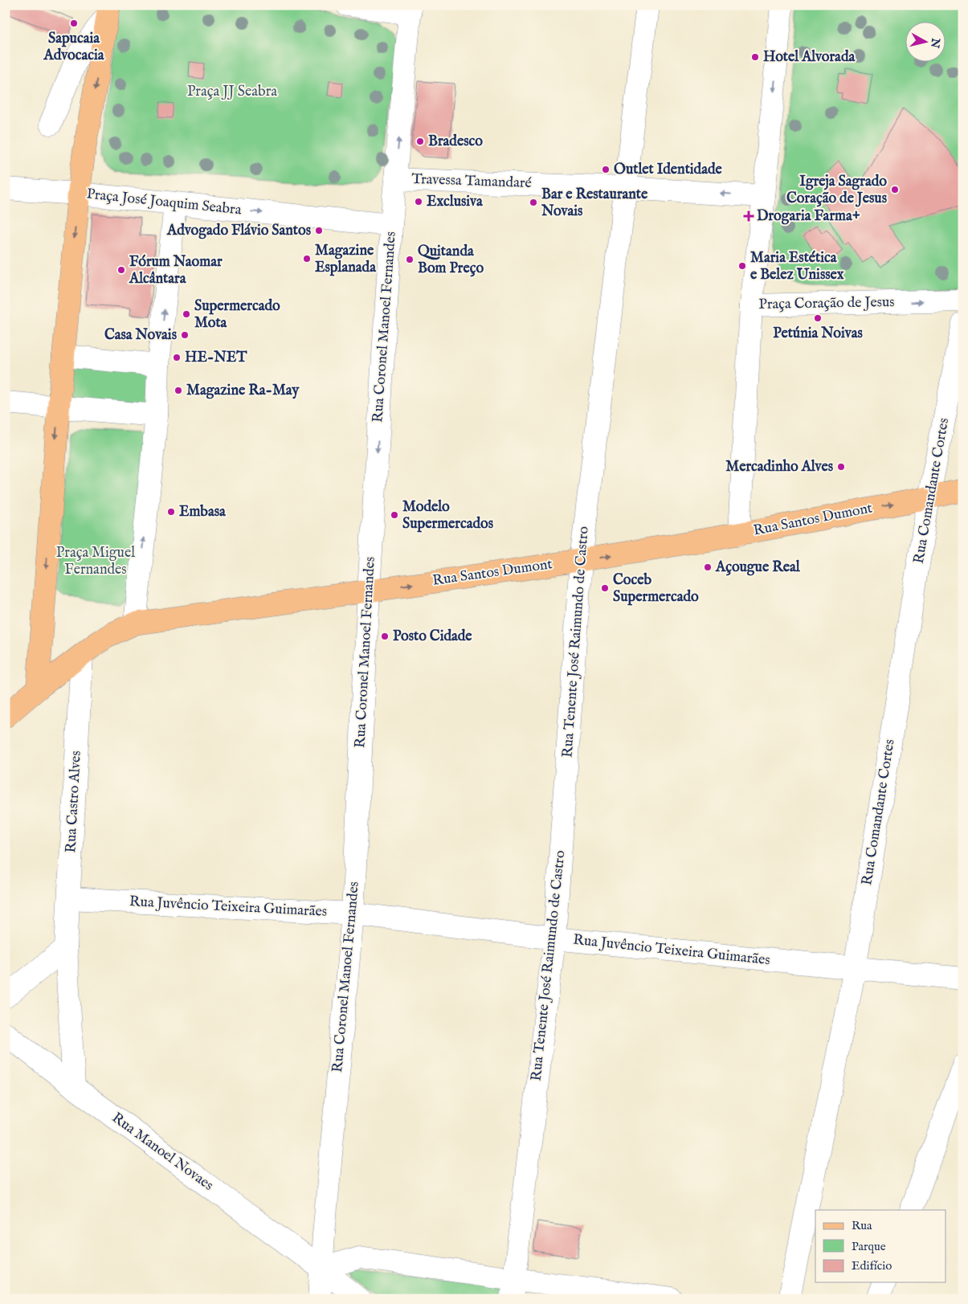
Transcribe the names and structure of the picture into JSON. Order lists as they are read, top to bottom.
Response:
{
  "streets": {
    "main road": ["Praça José Joaquim Seabra", "Rua Santos Dumont"],
    "street": [
      "Travessa Tamandaré",
      "Praça Coração de Jesus",
      "Rua Coronel Manoel Fernandes",
      "Rua Comandante Cortes",
      "Rua Tenente José Raimundo de Castro",
      "Rua Castro Alves",
      "Rua Juvêncio Teixeira Guimarães",
      "Rua Manoel Novaes"
    ]
  },
  "crossings": [
    ["Travessa Tamandaré", "Praça Coração de Jesus"],
    ["Travessa Tamandaré", "Rua Coronel Manoel Fernandes"],
    ["Travessa Tamandaré", "Rua Tenente José Raimundo de Castro"],
    ["Praça José Joaquim Seabra", "Rua Coronel Manoel Fernandes"],
    ["Rua Coronel Manoel Fernandes", "Rua Santos Dumont"],
    ["Rua Coronel Manoel Fernandes", "Rua Juvêncio Teixeira Guimarães"],
    ["Rua Coronel Manoel Fernandes", "Rua Manoel Novaes"],
    ["Rua Comandante Cortes", "Rua Santos Dumont"],
    ["Rua Comandante Cortes", "Rua Juvêncio Teixeira Guimarães"],
    ["Rua Santos Dumont", "Rua Tenente José Raimundo de Castro"],
    ["Rua Santos Dumont", "Rua Castro Alves"],
    ["Rua Tenente José Raimundo de Castro", "Rua Juvêncio Teixeira Guimarães"],
    ["Rua Castro Alves", "Rua Juvêncio Teixeira Guimarães"],
    ["Rua Castro Alves", "Rua Manoel Novaes"]
  ],
  "one_way": ["Travessa Tamandaré", "Rua Santos Dumont"],
  "parks": ["Praça JJ Seabra", "Praça Miguel Fernandes"],
  "places": {
    "other": [
      "Sapucaia Advocacia",
      "Hotel Alvorada",
      "Bradesco",
      "Outlet Identidade",
      "Igreja Sagrado Coração de Jesus",
      "Exclusiva",
      "Bar e Restaurante Novais",
      "Advogado Flávio Santos",
      "Magazine Esplanada",
      "Quitanda Bom Preço",
      "Maria Estética e Belez Unissex",
      "Fórum Naomar Alcântara",
      "Supermercado Mota",
      "Petúnia Noivas",
      "Casa Novais",
      "HE-NET",
      "Magazine Ra-May",
      "Mercadinho Alves",
      "Embasa",
      "Modelo Supermercados",
      "Açougue Real",
      "Coceb Supermercado",
      "Posto Cidade"
    ],
    "health": ["Drogaria Farma+"]
  },
  "legend": ["Rua", "Parque", "Edifício"],
  "north": "right"
}
